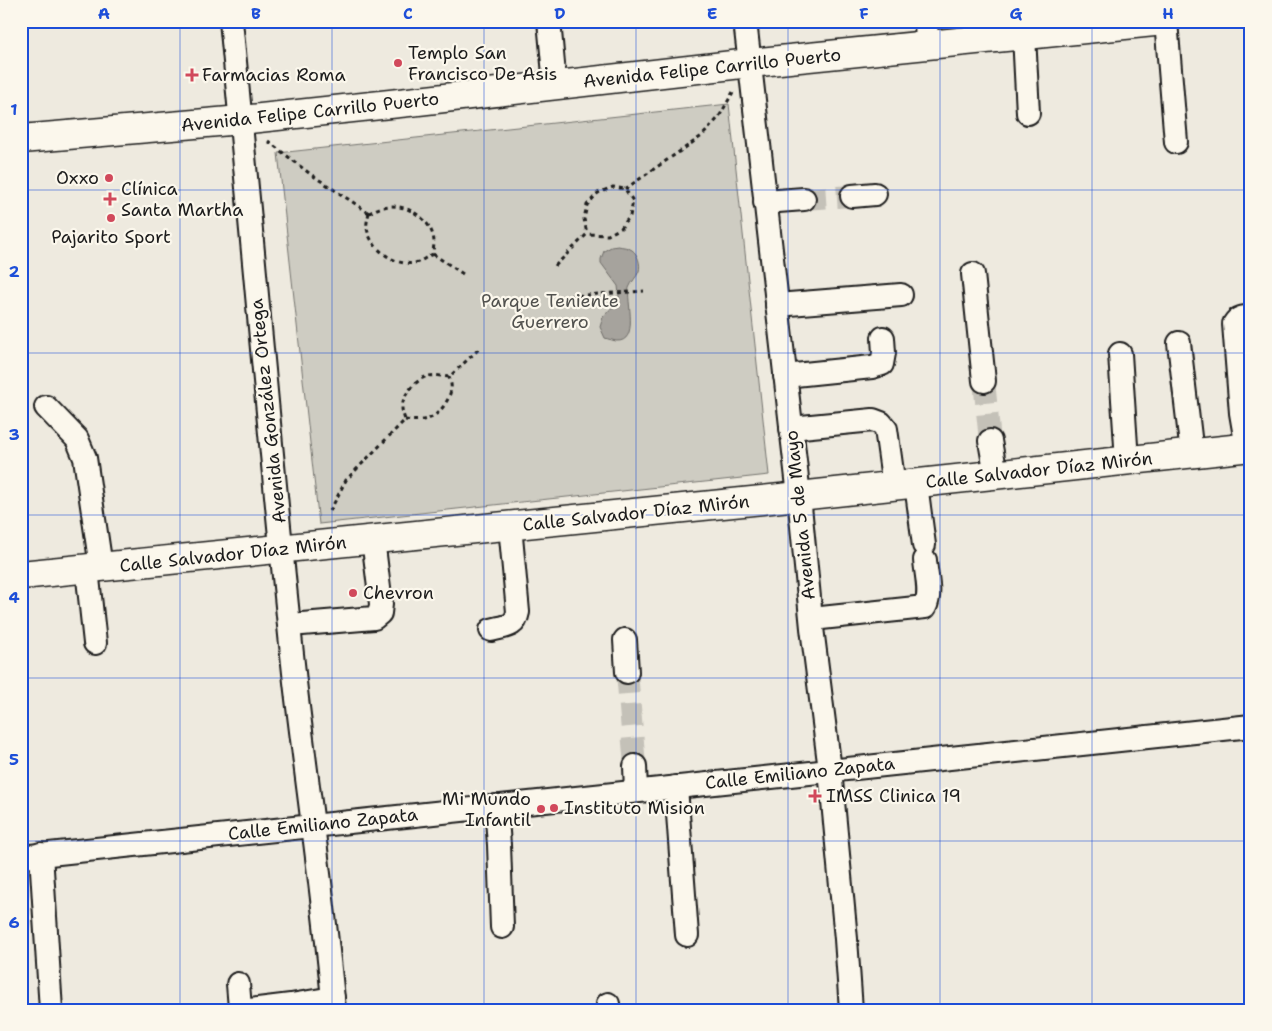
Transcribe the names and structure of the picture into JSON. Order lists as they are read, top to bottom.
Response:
{
  "streets": {
    "main road": ["Avenida Felipe Carrillo Puerto", "Calle Salvador Díaz Mirón"],
    "street": ["Avenida González Ortega", "Avenida 5 de Mayo", "Calle Emiliano Zapata"]
  },
  "crossings": [
    ["Avenida Felipe Carrillo Puerto", "Avenida González Ortega"],
    ["Avenida Felipe Carrillo Puerto", "Avenida 5 de Mayo"],
    ["Avenida González Ortega", "Calle Salvador Díaz Mirón"],
    ["Avenida González Ortega", "Calle Emiliano Zapata"],
    ["Calle Salvador Díaz Mirón", "Avenida 5 de Mayo"],
    ["Avenida 5 de Mayo", "Calle Emiliano Zapata"]
  ],
  "parks": ["Parque Teniente Guerrero"],
  "places": {
    "other": [
      "Templo San Francisco De Asis",
      "Oxxo",
      "Pajarito Sport",
      "Chevron",
      "Instituto Mision",
      "Mi Mundo Infantil"
    ],
    "health": ["Farmacias Roma", "Clínica Santa Martha", "IMSS Clinica 19"]
  },
  "grid": {
    "columns": [
      "A",
      "B",
      "C",
      "D",
      "E",
      "F",
      "G",
      "H"
    ],
    "rows": [
      "1",
      "2",
      "3",
      "4",
      "5",
      "6"
    ]
  }
}
